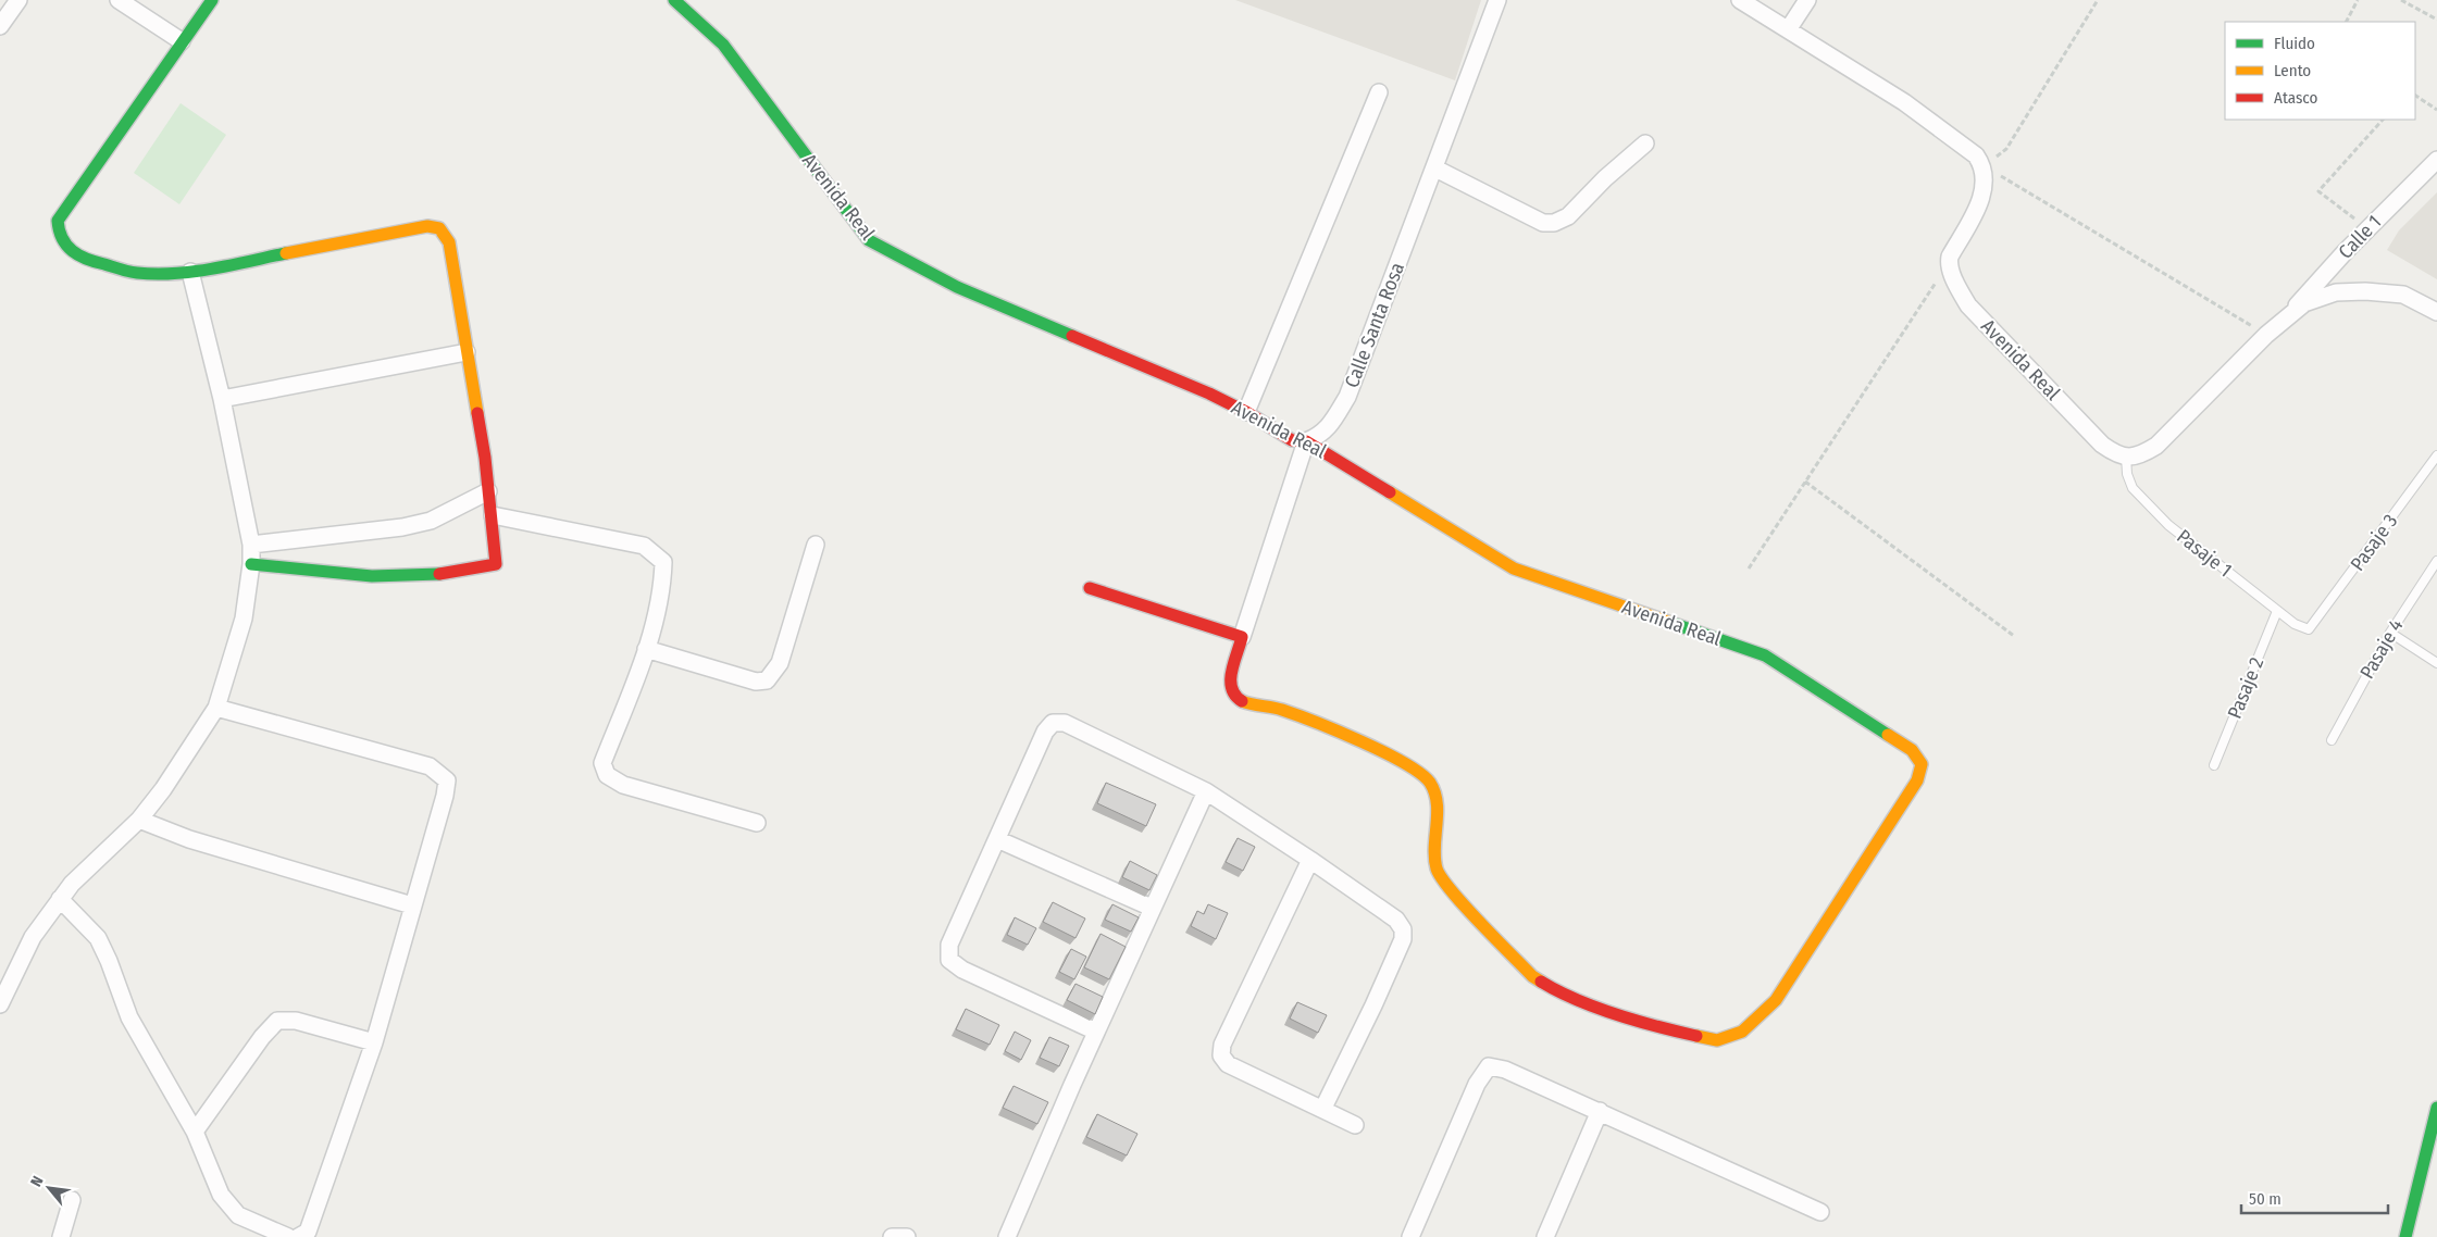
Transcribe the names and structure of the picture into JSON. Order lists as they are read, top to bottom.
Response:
{
  "streets": {
    "street": ["Avenida Real", "Calle 1", "Calle Santa Rosa"],
    "lane": [
      "Pasaje 3",
      "Pasaje 1",
      "Pasaje 4",
      "Pasaje 2"
    ]
  },
  "crossings": [
    ["Avenida Real", "Calle Santa Rosa"],
    ["Avenida Real", "Pasaje 1"],
    ["Pasaje 3", "Pasaje 1"],
    ["Pasaje 1", "Pasaje 2"]
  ],
  "legend": ["Fluido", "Lento", "Atasco"],
  "scale_bar": "50 m",
  "north": "top left"
}
